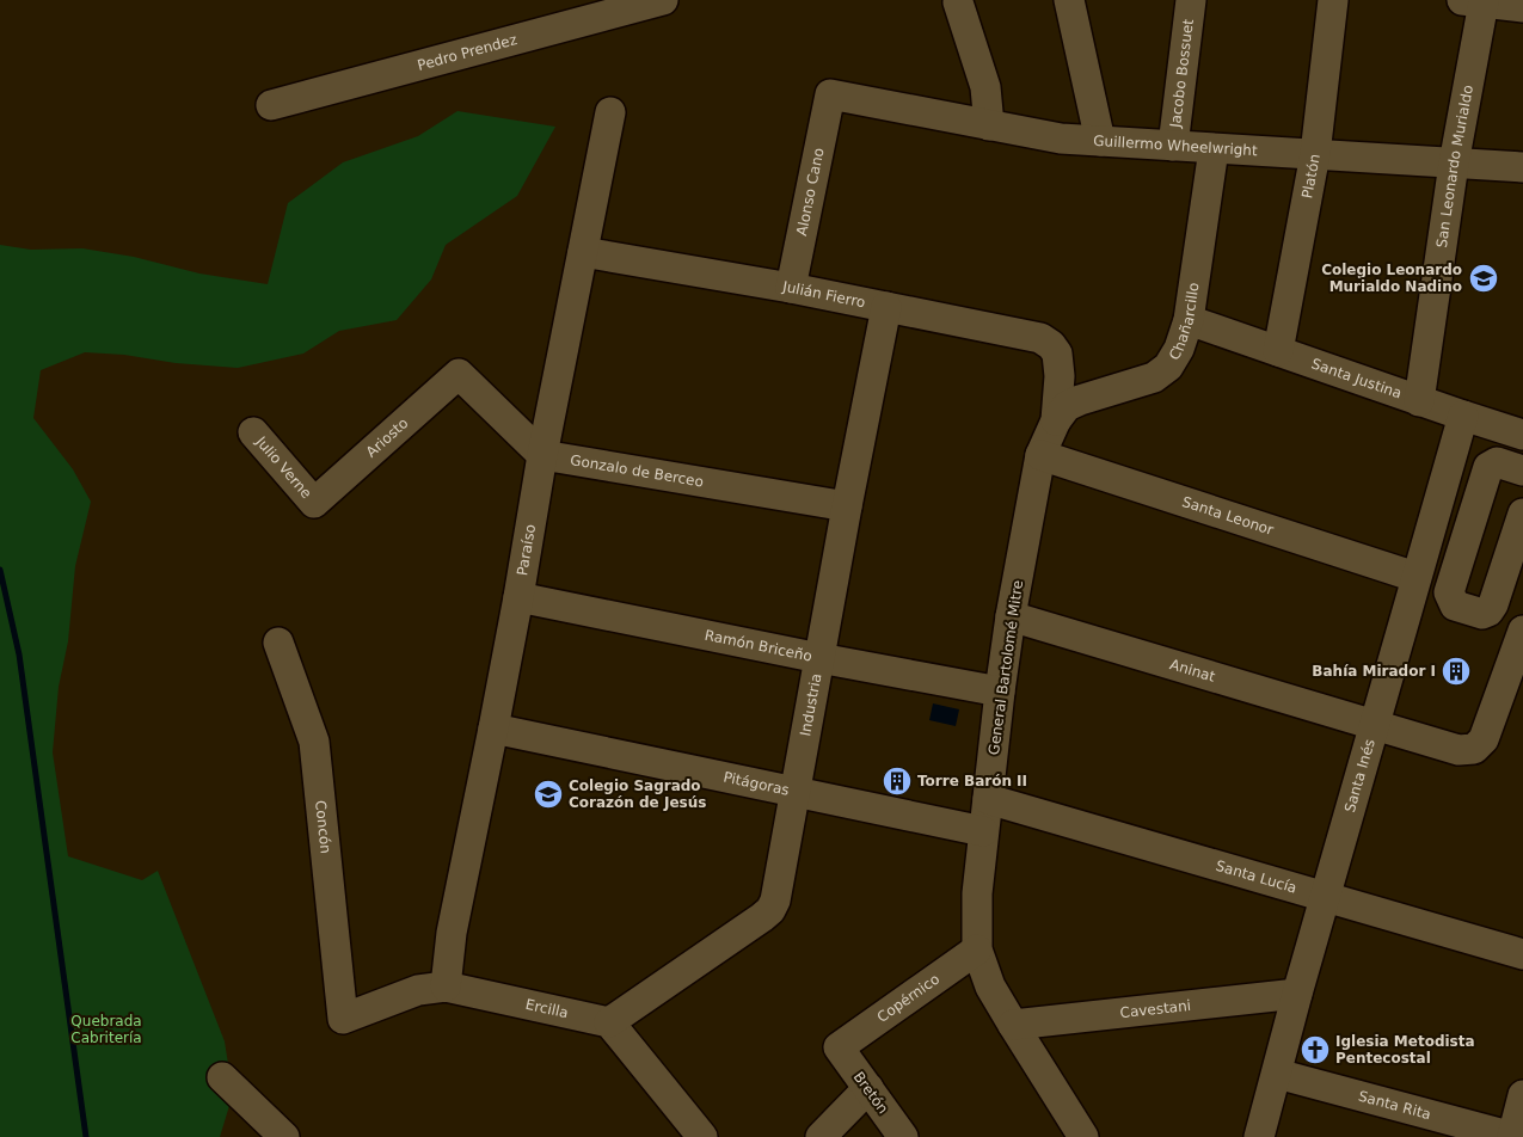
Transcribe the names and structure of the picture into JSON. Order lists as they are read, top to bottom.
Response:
{
  "streets": {
    "street": [
      "Pedro Prendez",
      "Jacobo Bossuet",
      "Guillermo Wheelwright",
      "San Leonardo Murialdo",
      "Platón",
      "Alonso Cano",
      "Julián Fierro",
      "Chañarcillo",
      "Santa Justina",
      "Ariosto",
      "Julio Verne",
      "Gonzalo de Berceo",
      "Santa Leonor",
      "Paraíso",
      "Ramón Briceño",
      "General Bartolomé Mitre",
      "Aninat",
      "Industria",
      "Santa Inés",
      "Pitágoras",
      "Concón",
      "Santa Lucía",
      "Copérnico",
      "Ercilla",
      "Cavestani",
      "Bretón",
      "Santa Rita"
    ]
  },
  "crossings": [
    ["Jacobo Bossuet", "Guillermo Wheelwright"],
    ["Guillermo Wheelwright", "San Leonardo Murialdo"],
    ["Guillermo Wheelwright", "Platón"],
    ["Guillermo Wheelwright", "Alonso Cano"],
    ["Guillermo Wheelwright", "Chañarcillo"],
    ["San Leonardo Murialdo", "Santa Justina"],
    ["Platón", "Santa Justina"],
    ["Alonso Cano", "Julián Fierro"],
    ["Julián Fierro", "Paraíso"],
    ["Julián Fierro", "General Bartolomé Mitre"],
    ["Julián Fierro", "Industria"],
    ["Chañarcillo", "Santa Justina"],
    ["Chañarcillo", "General Bartolomé Mitre"],
    ["Santa Justina", "Santa Inés"],
    ["Ariosto", "Julio Verne"],
    ["Ariosto", "Gonzalo de Berceo"],
    ["Ariosto", "Paraíso"],
    ["Gonzalo de Berceo", "Paraíso"],
    ["Gonzalo de Berceo", "Industria"],
    ["Santa Leonor", "General Bartolomé Mitre"],
    ["Santa Leonor", "Santa Inés"],
    ["Paraíso", "Ramón Briceño"],
    ["Paraíso", "Pitágoras"],
    ["Paraíso", "Ercilla"],
    ["Ramón Briceño", "General Bartolomé Mitre"],
    ["Ramón Briceño", "Industria"],
    ["General Bartolomé Mitre", "Aninat"],
    ["General Bartolomé Mitre", "Pitágoras"],
    ["General Bartolomé Mitre", "Santa Lucía"],
    ["General Bartolomé Mitre", "Copérnico"],
    ["General Bartolomé Mitre", "Cavestani"],
    ["Aninat", "Santa Inés"],
    ["Industria", "Pitágoras"],
    ["Industria", "Ercilla"],
    ["Santa Inés", "Santa Lucía"],
    ["Santa Inés", "Cavestani"],
    ["Santa Inés", "Santa Rita"],
    ["Concón", "Ercilla"],
    ["Copérnico", "Bretón"]
  ],
  "parks": ["Quebrada Cabritería"],
  "places": {
    "school or university": ["Colegio Leonardo Murialdo Nadino", "Colegio Sagrado Corazón de Jesús"],
    "building": ["Bahía Mirador I", "Torre Barón II"],
    "church": ["Iglesia Metodista Pentecostal"]
  }
}
